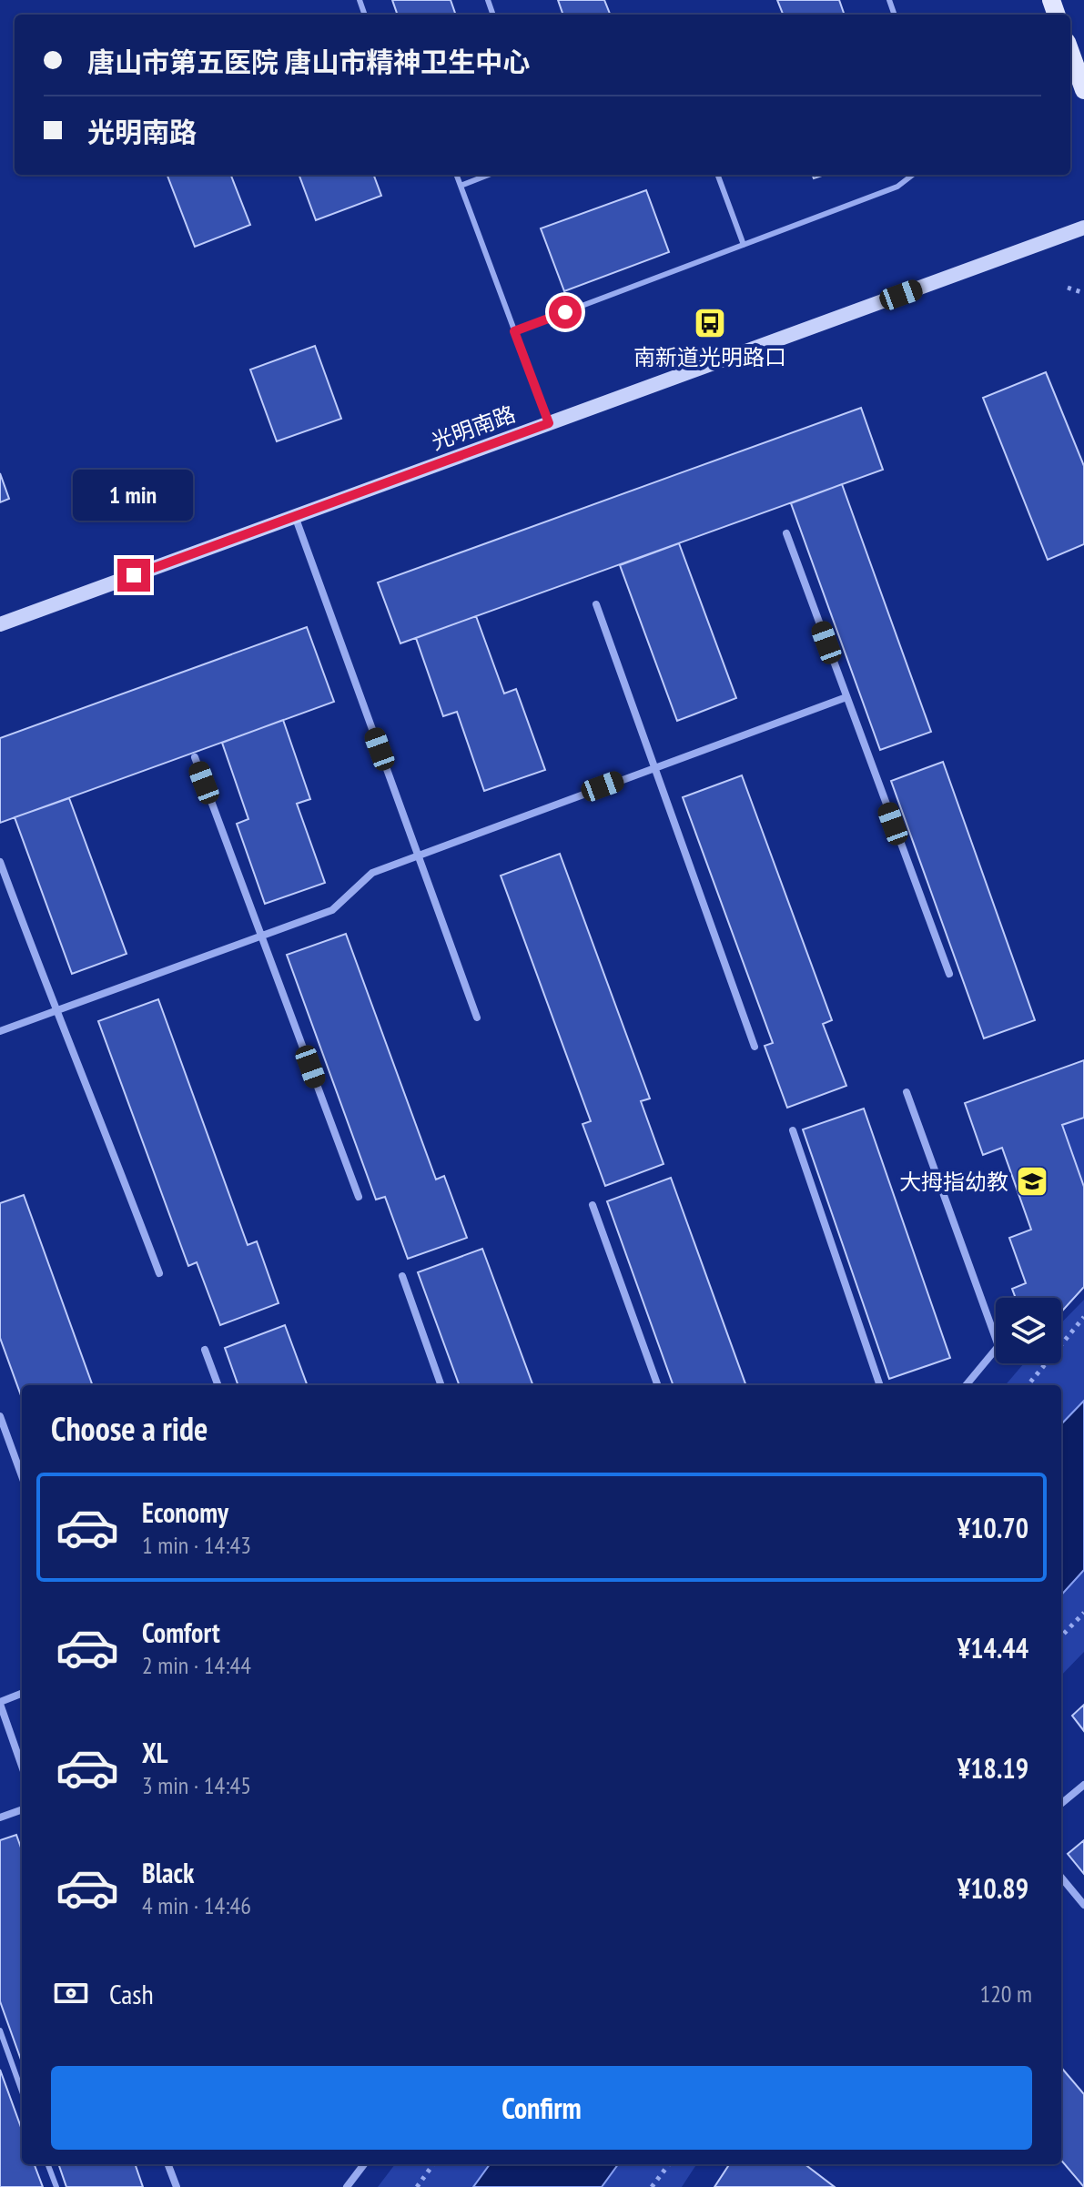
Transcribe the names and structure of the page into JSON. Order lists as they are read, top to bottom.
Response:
{
  "streets": {
    "main road": ["光明南路"]
  },
  "places": {
    "bus stop": ["南新道光明路口"],
    "school or university": ["大拇指幼教"]
  },
  "page": {
    "banner": ["唐山市第五医院 唐山市精神卫生中心", "光明南路"],
    "bubble": "1 min",
    "heading": "Choose a ride",
    "list": [
      {
        "name": "Economy",
        "note": "1 min · 14:43",
        "value": "¥10.70"
      },
      {
        "name": "Comfort",
        "note": "2 min · 14:44",
        "value": "¥14.44"
      },
      {
        "name": "XL",
        "note": "3 min · 14:45",
        "value": "¥18.19"
      },
      {
        "name": "Black",
        "note": "4 min · 14:46",
        "value": "¥10.89"
      }
    ],
    "pay": ["Cash", "120 m"],
    "buttons": "Confirm"
  }
}
